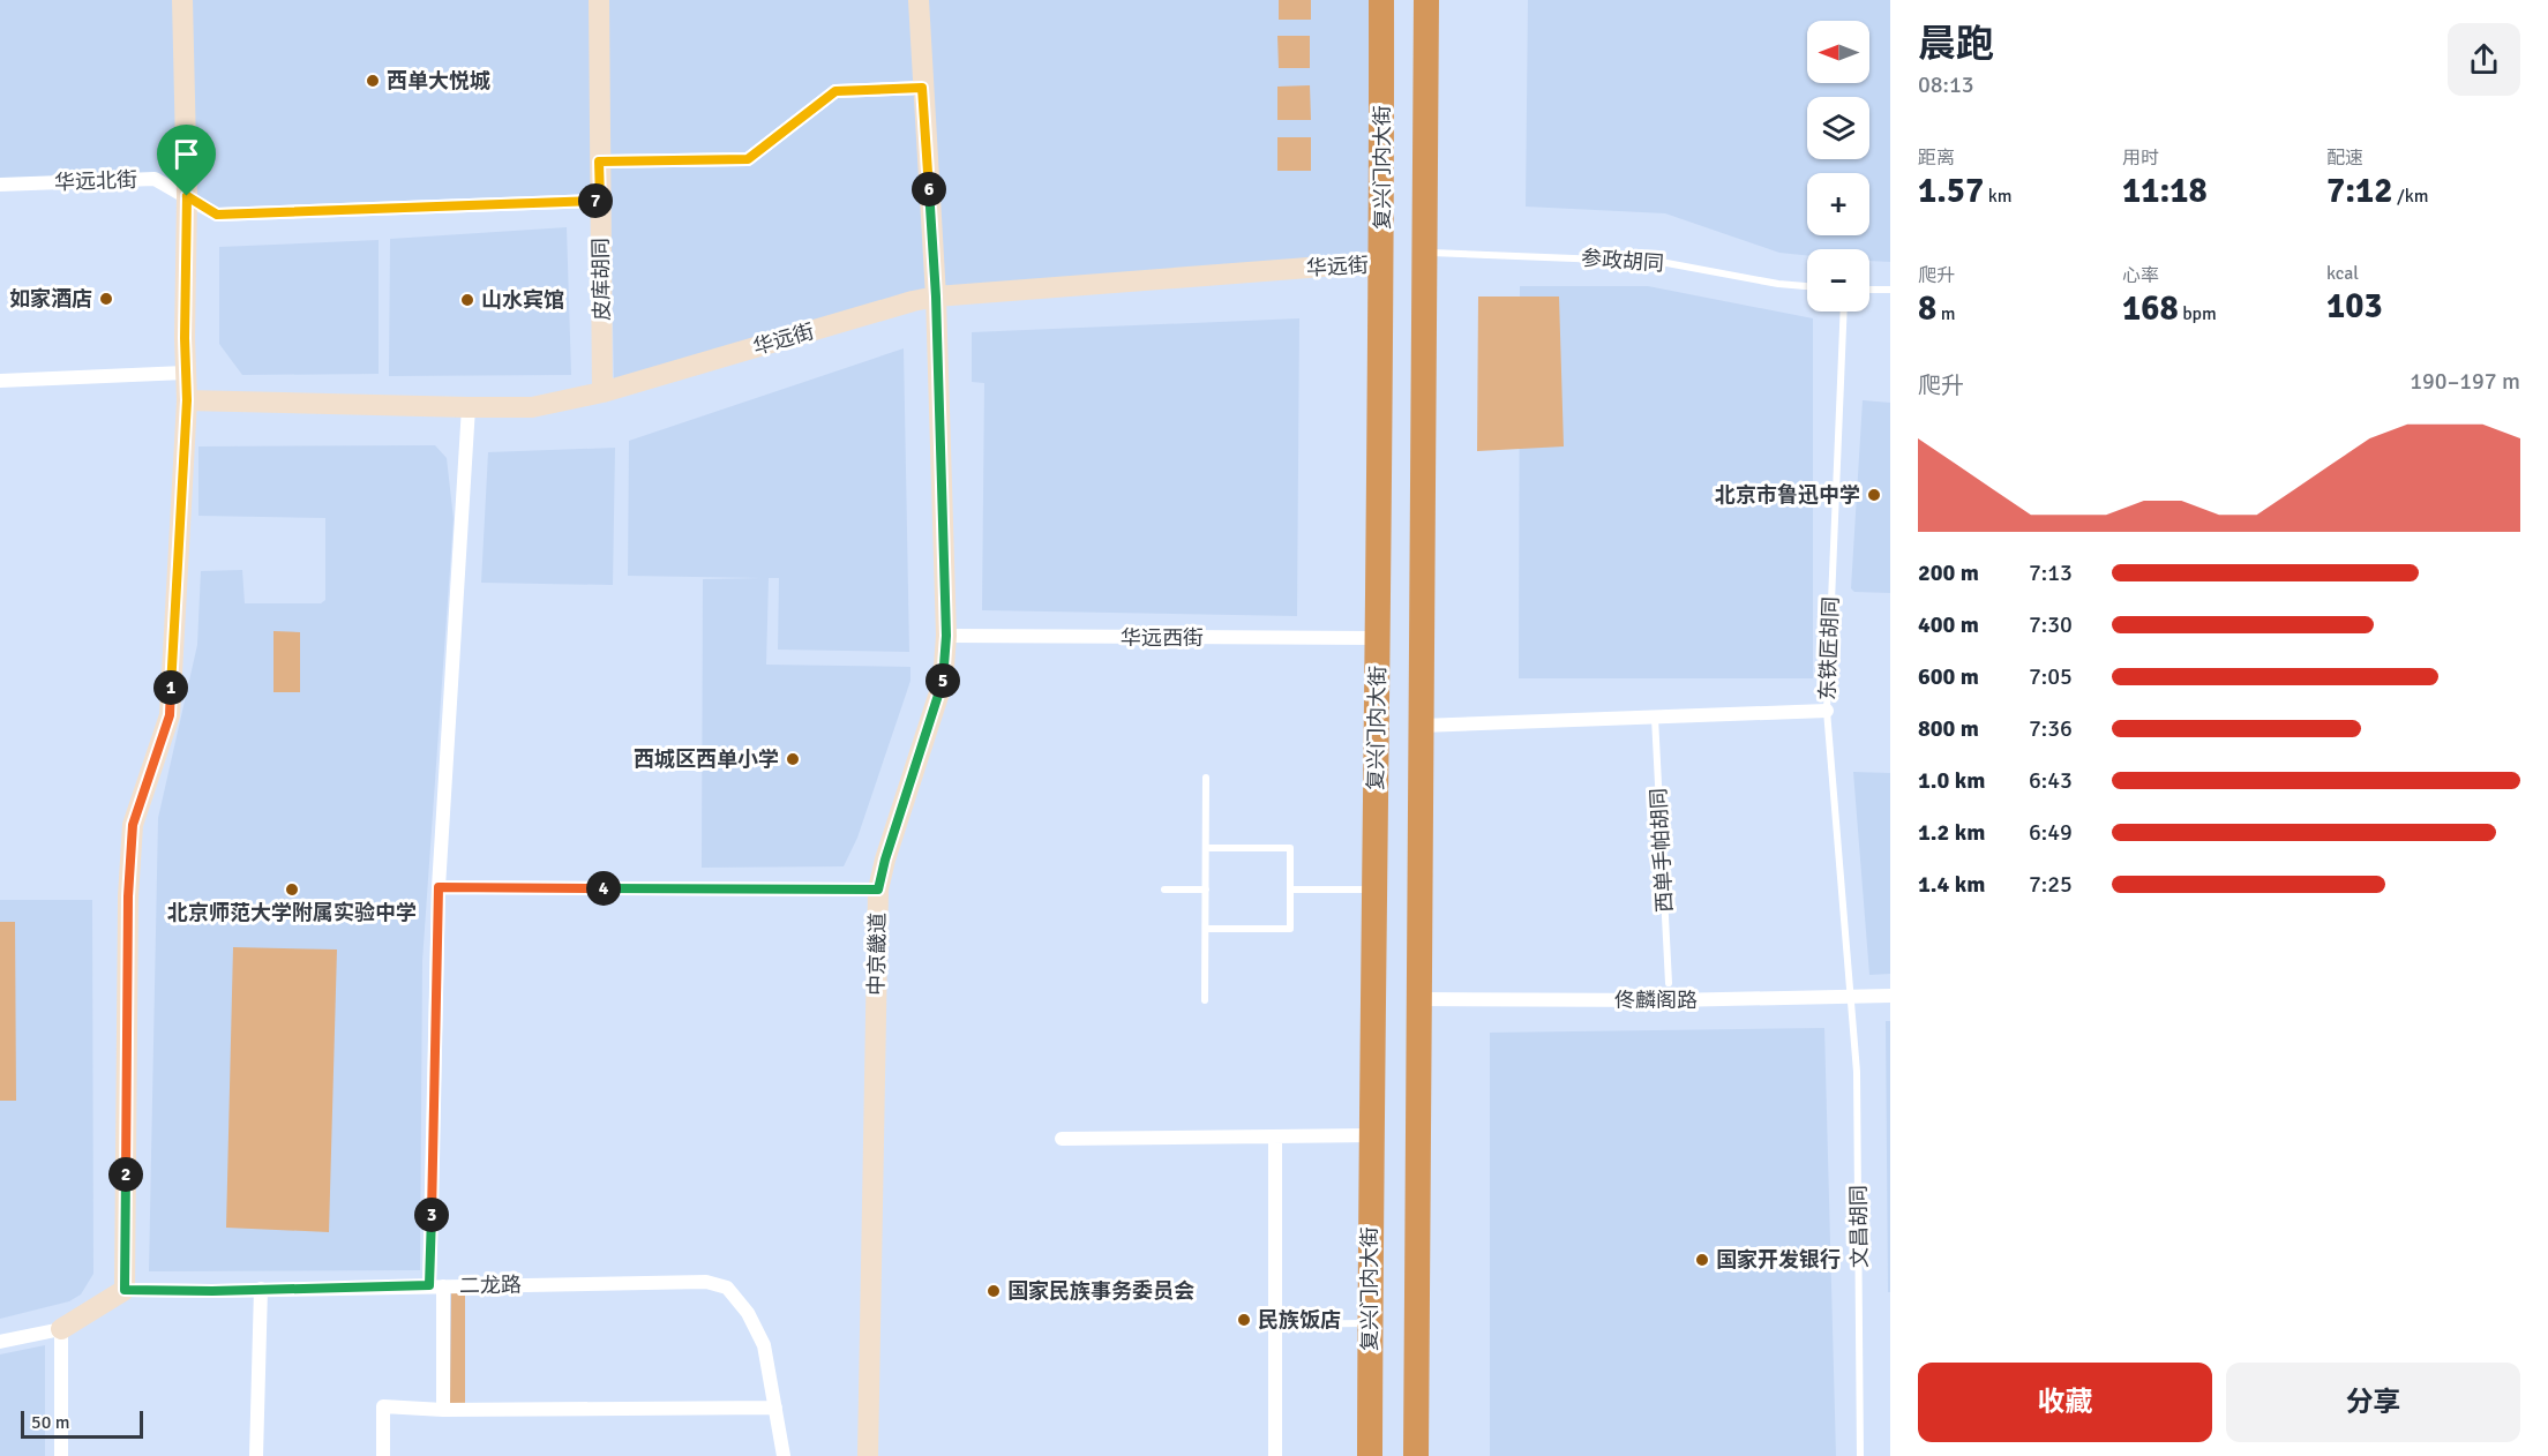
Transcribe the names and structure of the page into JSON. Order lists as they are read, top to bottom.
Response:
{
  "streets": {
    "highway": ["复兴门内大街"],
    "street": [
      "华远北街",
      "华远街",
      "皮库胡同",
      "华远西街",
      "中京畿道",
      "佟麟阁路",
      "二龙路"
    ],
    "lane": [
      "参政胡同",
      "东铁匠胡同",
      "西单手帕胡同",
      "文昌胡同"
    ]
  },
  "crossings": [
    ["复兴门内大街", "参政胡同"],
    ["复兴门内大街", "华远街"],
    ["复兴门内大街", "华远西街"],
    ["复兴门内大街", "佟麟阁路"],
    ["华远北街", "皮库胡同"],
    ["华远街", "皮库胡同"],
    ["华远街", "中京畿道"],
    ["华远西街", "中京畿道"],
    ["东铁匠胡同", "佟麟阁路"],
    ["东铁匠胡同", "文昌胡同"],
    ["佟麟阁路", "文昌胡同"]
  ],
  "places": [
    "西单大悦城",
    "如家酒店",
    "山水宾馆",
    "北京市鲁迅中学",
    "西城区西单小学",
    "北京师范大学附属实验中学",
    "国家开发银行",
    "国家民族事务委员会",
    "民族饭店"
  ],
  "scale_bar": "50 m",
  "north": "left",
  "page": {
    "heading": ["晨跑", "08:13"],
    "map_buttons": ["+", "−"],
    "stats": [
      ["距离", "1.57 km"],
      ["用时", "11:18"],
      ["配速", "7:12 /km"],
      ["爬升", "8 m"],
      ["心率", "168 bpm"],
      ["kcal", "103"]
    ],
    "pins": [
      "6",
      "7",
      "5",
      "1",
      "4",
      "2",
      "3"
    ],
    "chart": ["爬升", "190–197 m"],
    "list": [
      {
        "name": "200 m",
        "note": "7:13"
      },
      {
        "name": "400 m",
        "note": "7:30"
      },
      {
        "name": "600 m",
        "note": "7:05"
      },
      {
        "name": "800 m",
        "note": "7:36"
      },
      {
        "name": "1.0 km",
        "note": "6:43"
      },
      {
        "name": "1.2 km",
        "note": "6:49"
      },
      {
        "name": "1.4 km",
        "note": "7:25"
      }
    ],
    "buttons": ["收藏", "分享"],
    "scale": "50 m"
  }
}
